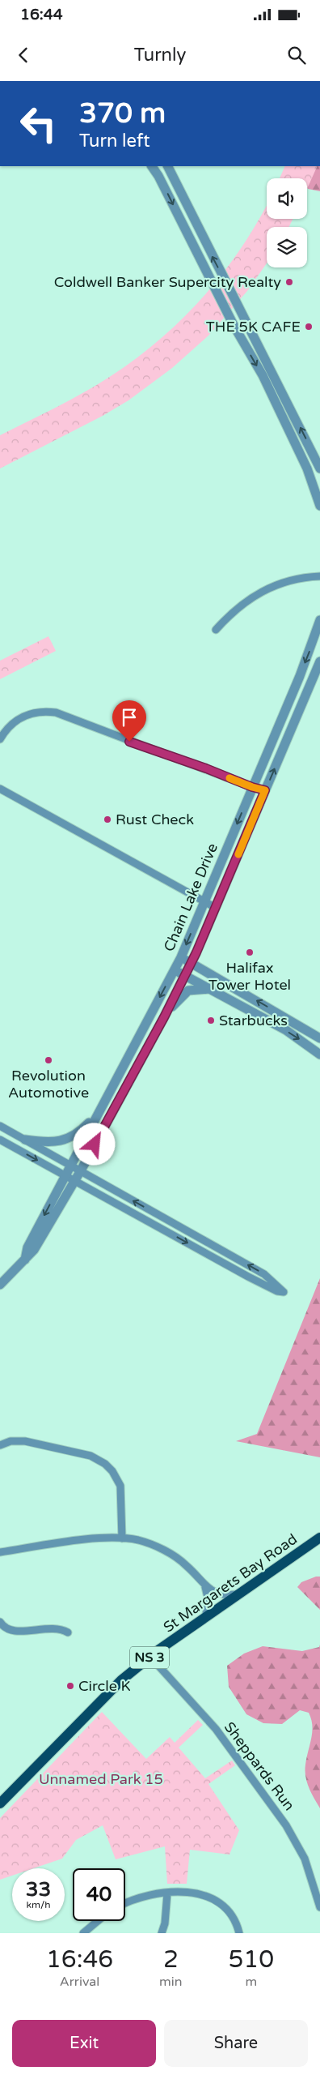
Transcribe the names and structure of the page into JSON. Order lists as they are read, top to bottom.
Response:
{
  "streets": {
    "main road": ["St Margarets Bay Road", "NS 3"],
    "street": ["Chain Lake Drive", "Sheppards Run"]
  },
  "crossings": [
    ["St Margarets Bay Road", "Sheppards Run"]
  ],
  "parks": ["Unnamed Park 15"],
  "places": [
    "Coldwell Banker Supercity Realty",
    "THE 5K CAFE",
    "Rust Check",
    "Halifax Tower Hotel",
    "Starbucks",
    "Revolution Automotive",
    "Circle K"
  ],
  "page": {
    "status": "16:44",
    "header": "Turnly",
    "turn": ["370 m", "Turn left"],
    "speed": "33 km/h",
    "limit": "40",
    "eta": [
      "16:46",
      "Arrival",
      "2",
      "min",
      "510",
      "m"
    ],
    "buttons": ["Exit", "Share"]
  }
}
